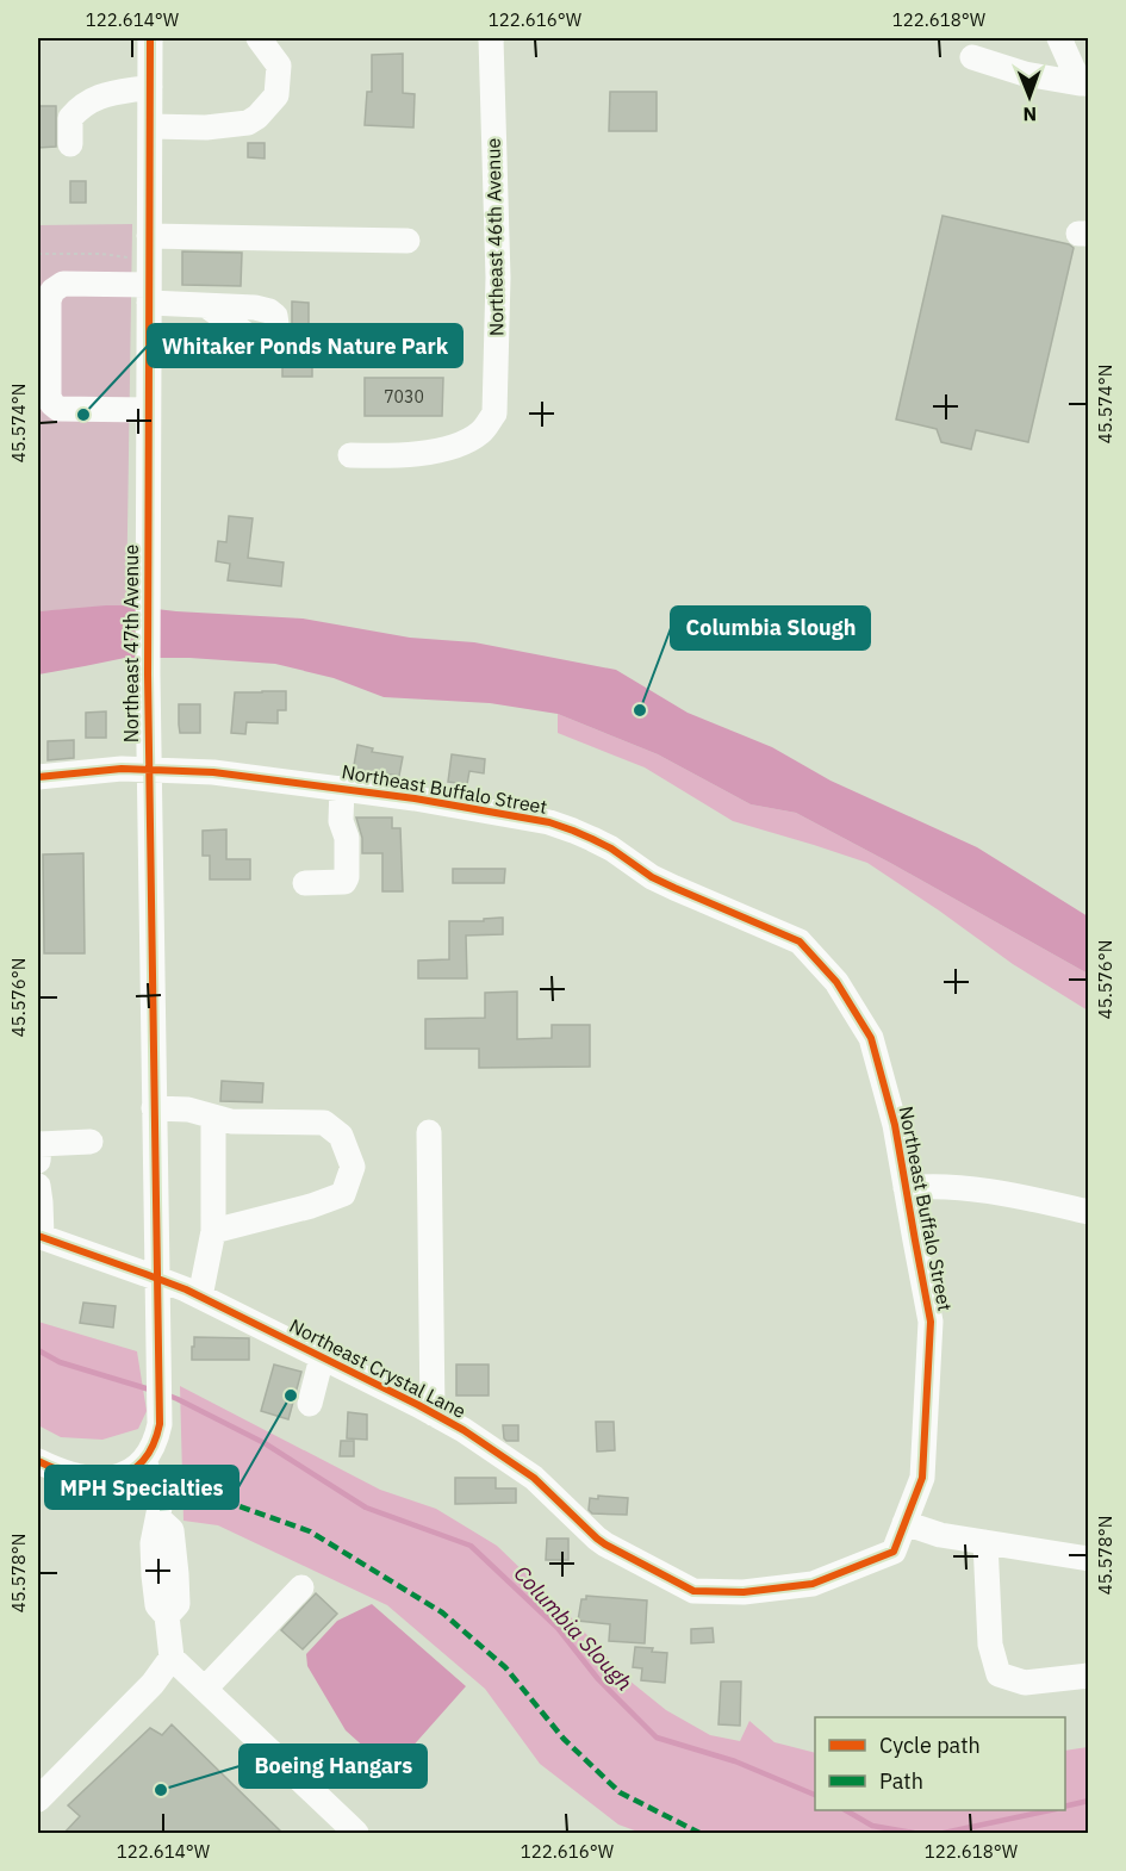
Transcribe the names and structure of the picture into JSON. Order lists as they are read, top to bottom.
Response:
{
  "streets": {
    "street": [
      "Northeast 46th Avenue",
      "Northeast 47th Avenue",
      "Northeast Buffalo Street",
      "Northeast Crystal Lane"
    ]
  },
  "crossings": [
    ["Northeast 47th Avenue", "Northeast Buffalo Street"],
    ["Northeast 47th Avenue", "Northeast Crystal Lane"],
    ["Northeast Buffalo Street", "Northeast Crystal Lane"]
  ],
  "water": ["Columbia Slough"],
  "places": [
    "Whitaker Ponds Nature Park",
    "Columbia Slough",
    "MPH Specialties",
    "Boeing Hangars"
  ],
  "house_numbers": ["7030"],
  "legend": ["Cycle path", "Path"],
  "north": "bottom",
  "coordinates": [
    "122.614°W",
    "122.616°W",
    "122.618°W",
    "45.574°N",
    "45.576°N",
    "45.578°N"
  ]
}
